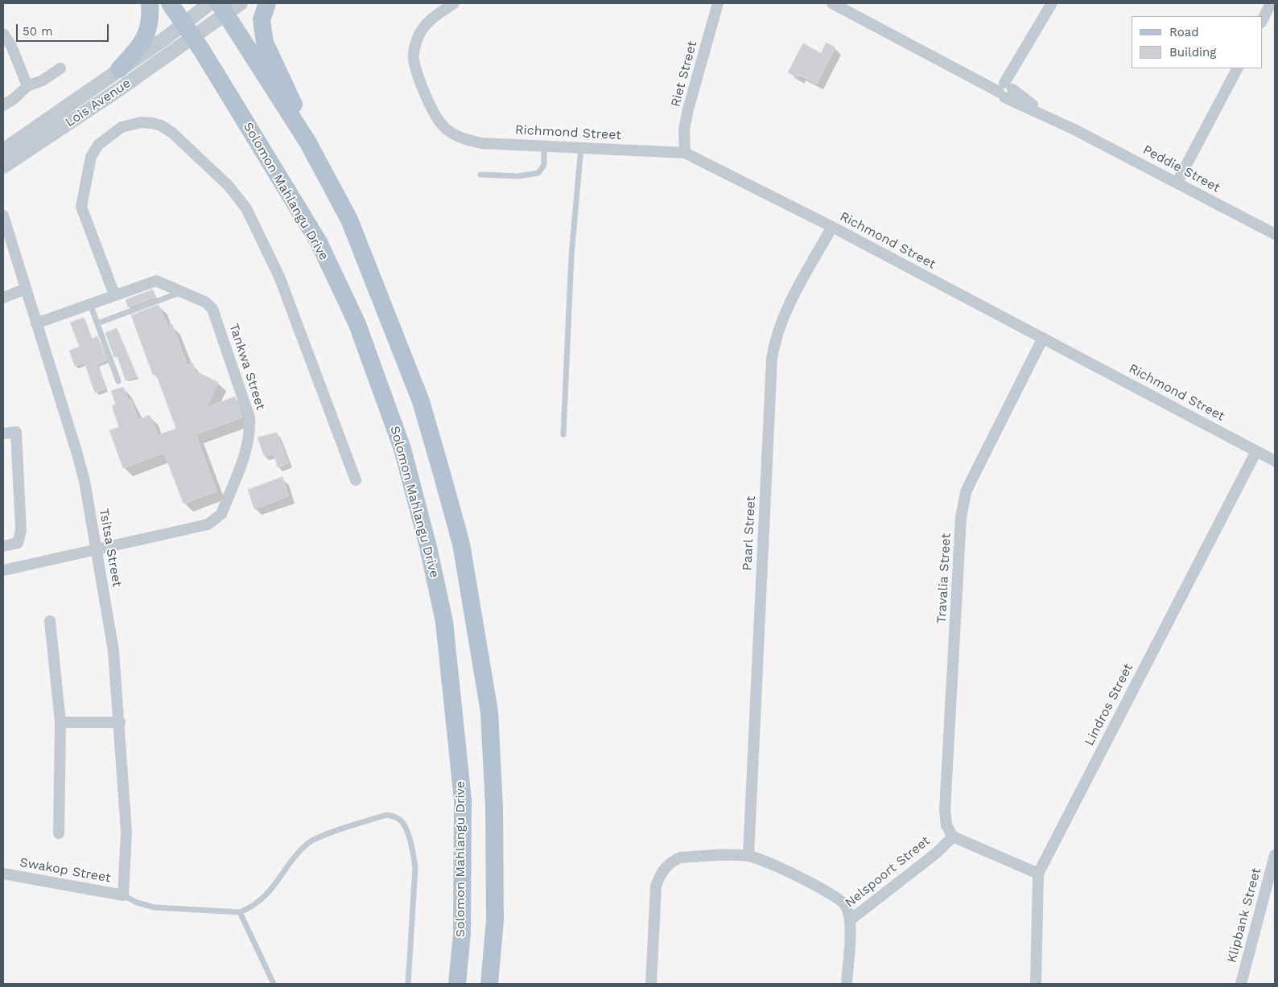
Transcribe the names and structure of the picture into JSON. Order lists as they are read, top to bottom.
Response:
{
  "streets": {
    "main road": ["Solomon Mahlangu Drive"],
    "street": [
      "Riet Street",
      "Lois Avenue",
      "Richmond Street",
      "Peddie Street",
      "Tankwa Street",
      "Paarl Street",
      "Tsitsa Street",
      "Travalia Street",
      "Lindros Street",
      "Swakop Street",
      "Nelspoort Street",
      "Klipbank Street"
    ]
  },
  "crossings": [
    ["Riet Street", "Richmond Street"],
    ["Lois Avenue", "Solomon Mahlangu Drive"],
    ["Richmond Street", "Paarl Street"],
    ["Richmond Street", "Travalia Street"],
    ["Richmond Street", "Lindros Street"],
    ["Tankwa Street", "Tsitsa Street"],
    ["Paarl Street", "Nelspoort Street"],
    ["Tsitsa Street", "Swakop Street"],
    ["Travalia Street", "Nelspoort Street"]
  ],
  "legend": ["Road", "Building"],
  "scale_bar": "50 m"
}
